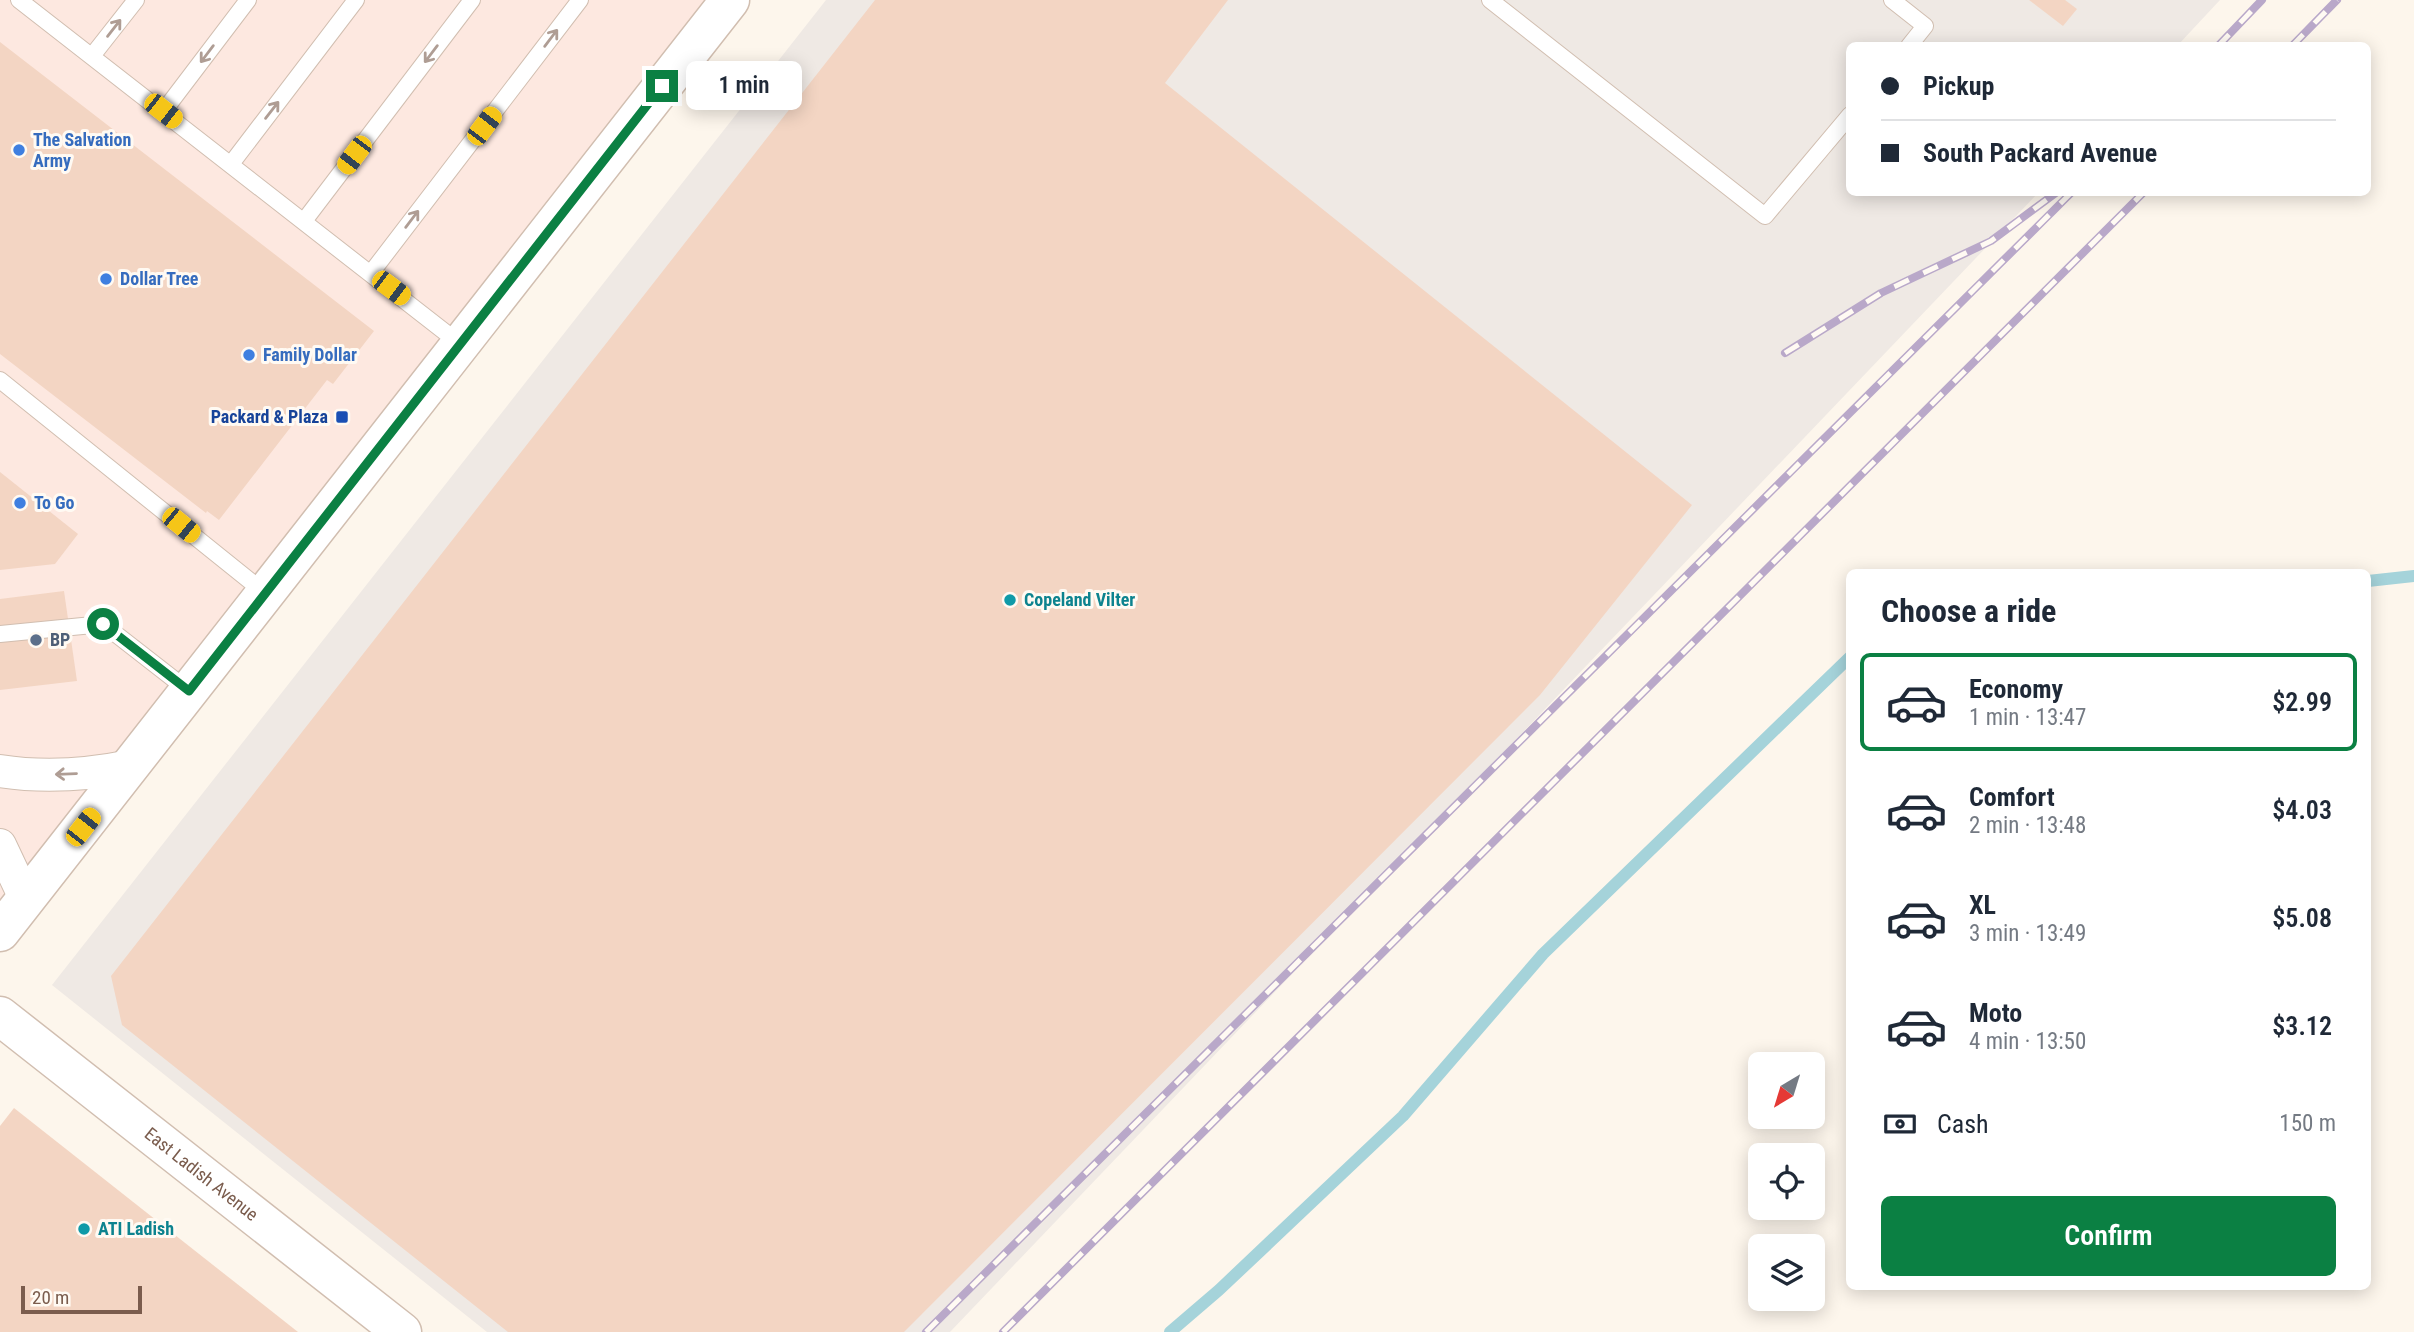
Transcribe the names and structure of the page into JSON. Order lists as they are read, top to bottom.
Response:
{
  "streets": {
    "street": ["East Ladish Avenue"]
  },
  "places": {
    "other": [
      "The Salvation Army",
      "Dollar Tree",
      "Family Dollar",
      "To Go",
      "Copeland Vilter",
      "BP",
      "ATI Ladish"
    ],
    "transit": ["Packard & Plaza"]
  },
  "scale_bar": "20 m",
  "north": "bottom left",
  "page": {
    "banner": ["Pickup", "South Packard Avenue"],
    "bubble": "1 min",
    "heading": "Choose a ride",
    "list": [
      {
        "name": "Economy",
        "note": "1 min · 13:47",
        "value": "$2.99"
      },
      {
        "name": "Comfort",
        "note": "2 min · 13:48",
        "value": "$4.03"
      },
      {
        "name": "XL",
        "note": "3 min · 13:49",
        "value": "$5.08"
      },
      {
        "name": "Moto",
        "note": "4 min · 13:50",
        "value": "$3.12"
      }
    ],
    "pay": ["Cash", "150 m"],
    "buttons": "Confirm",
    "scale": "20 m"
  }
}
